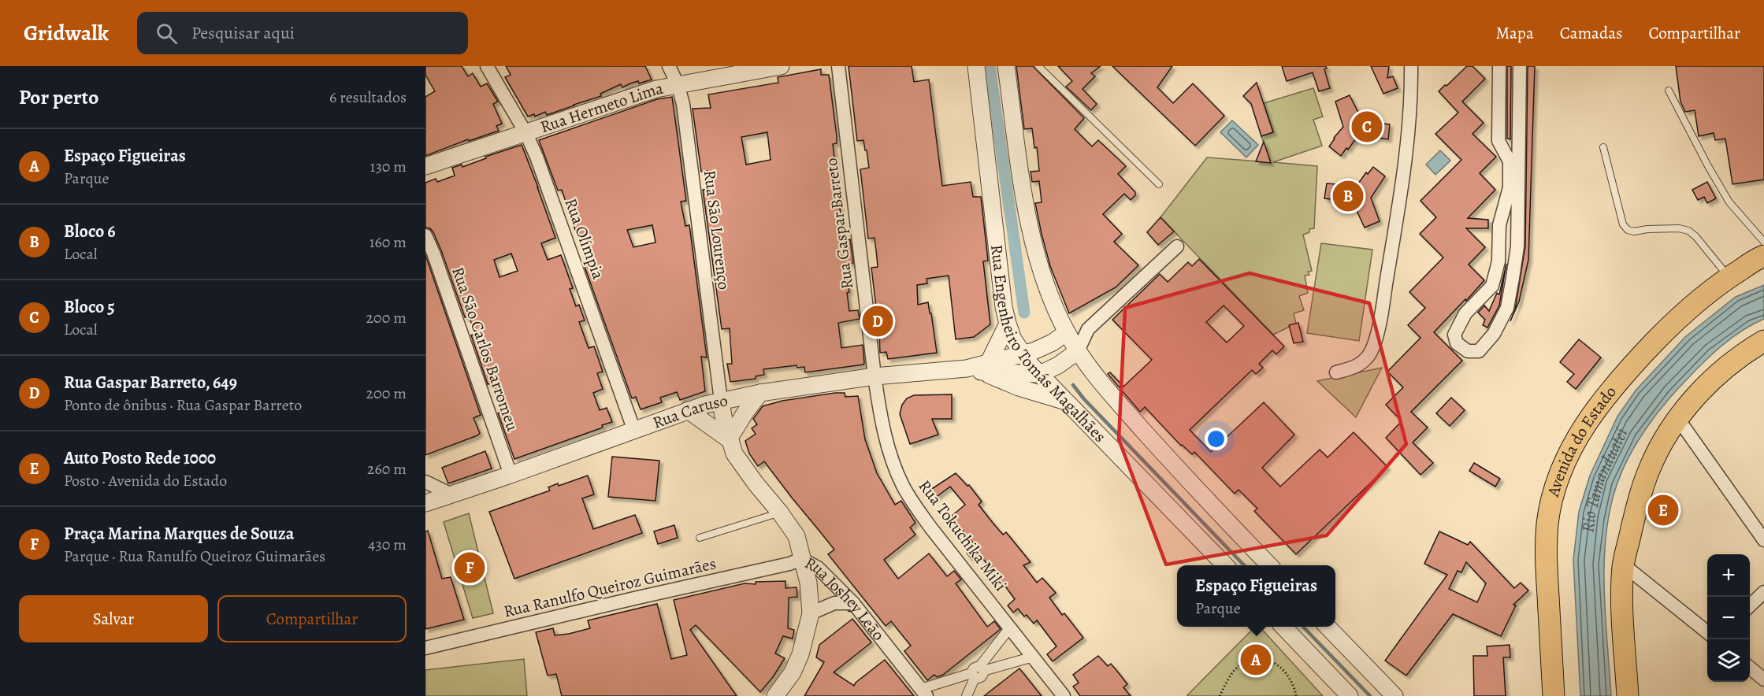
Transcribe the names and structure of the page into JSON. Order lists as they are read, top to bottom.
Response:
{
  "streets": {
    "highway": ["Avenida do Estado"],
    "street": [
      "Rua Hermeto Lima",
      "Rua Gaspar Barreto",
      "Rua São Lourenço",
      "Rua Olímpia",
      "Rua Engenheiro Tomás Magalhães",
      "Rua São Carlos Barromeu",
      "Rua Caruso",
      "Rua Tokuchika Miki",
      "Rua Ranulfo Queiroz Guimarães",
      "Rua Joshey Leão"
    ]
  },
  "crossings": [
    ["Rua Hermeto Lima", "Rua São Lourenço"],
    ["Rua Hermeto Lima", "Rua Olímpia"],
    ["Rua Gaspar Barreto", "Rua Caruso"],
    ["Rua Gaspar Barreto", "Rua Tokuchika Miki"],
    ["Rua São Lourenço", "Rua Caruso"],
    ["Rua São Lourenço", "Rua Joshey Leão"],
    ["Rua Olímpia", "Rua Caruso"],
    ["Rua Engenheiro Tomás Magalhães", "Rua Caruso"],
    ["Rua São Carlos Barromeu", "Rua Caruso"],
    ["Rua Caruso", "Rua Tokuchika Miki"],
    ["Rua Caruso", "Rua Joshey Leão"],
    ["Rua Ranulfo Queiroz Guimarães", "Rua Joshey Leão"]
  ],
  "water": ["Rio Tamanduateí"],
  "page": {
    "header": "Gridwalk",
    "search": "Pesquisar aqui",
    "nav": ["Mapa", "Camadas", "Compartilhar"],
    "heading": ["Por perto", "6 resultados"],
    "pins": [
      "C",
      "B",
      "D",
      "E",
      "F",
      "A"
    ],
    "list": [
      {
        "mark": "A",
        "name": "Espaço Figueiras",
        "note": "Parque",
        "value": "130 m"
      },
      {
        "mark": "B",
        "name": "Bloco 6",
        "note": "Local",
        "value": "160 m"
      },
      {
        "mark": "C",
        "name": "Bloco 5",
        "note": "Local",
        "value": "200 m"
      },
      {
        "mark": "D",
        "name": "Rua Gaspar Barreto, 649",
        "note": "Ponto de ônibus · Rua Gaspar Barreto",
        "value": "200 m"
      },
      {
        "mark": "E",
        "name": "Auto Posto Rede 1000",
        "note": "Posto · Avenida do Estado",
        "value": "260 m"
      },
      {
        "mark": "F",
        "name": "Praça Marina Marques de Souza",
        "note": "Parque · Rua Ranulfo Queiroz Guimarães",
        "value": "430 m"
      }
    ],
    "map_buttons": ["+", "−"],
    "popup": ["Espaço Figueiras", "Parque"],
    "buttons": ["Salvar", "Compartilhar"]
  }
}
